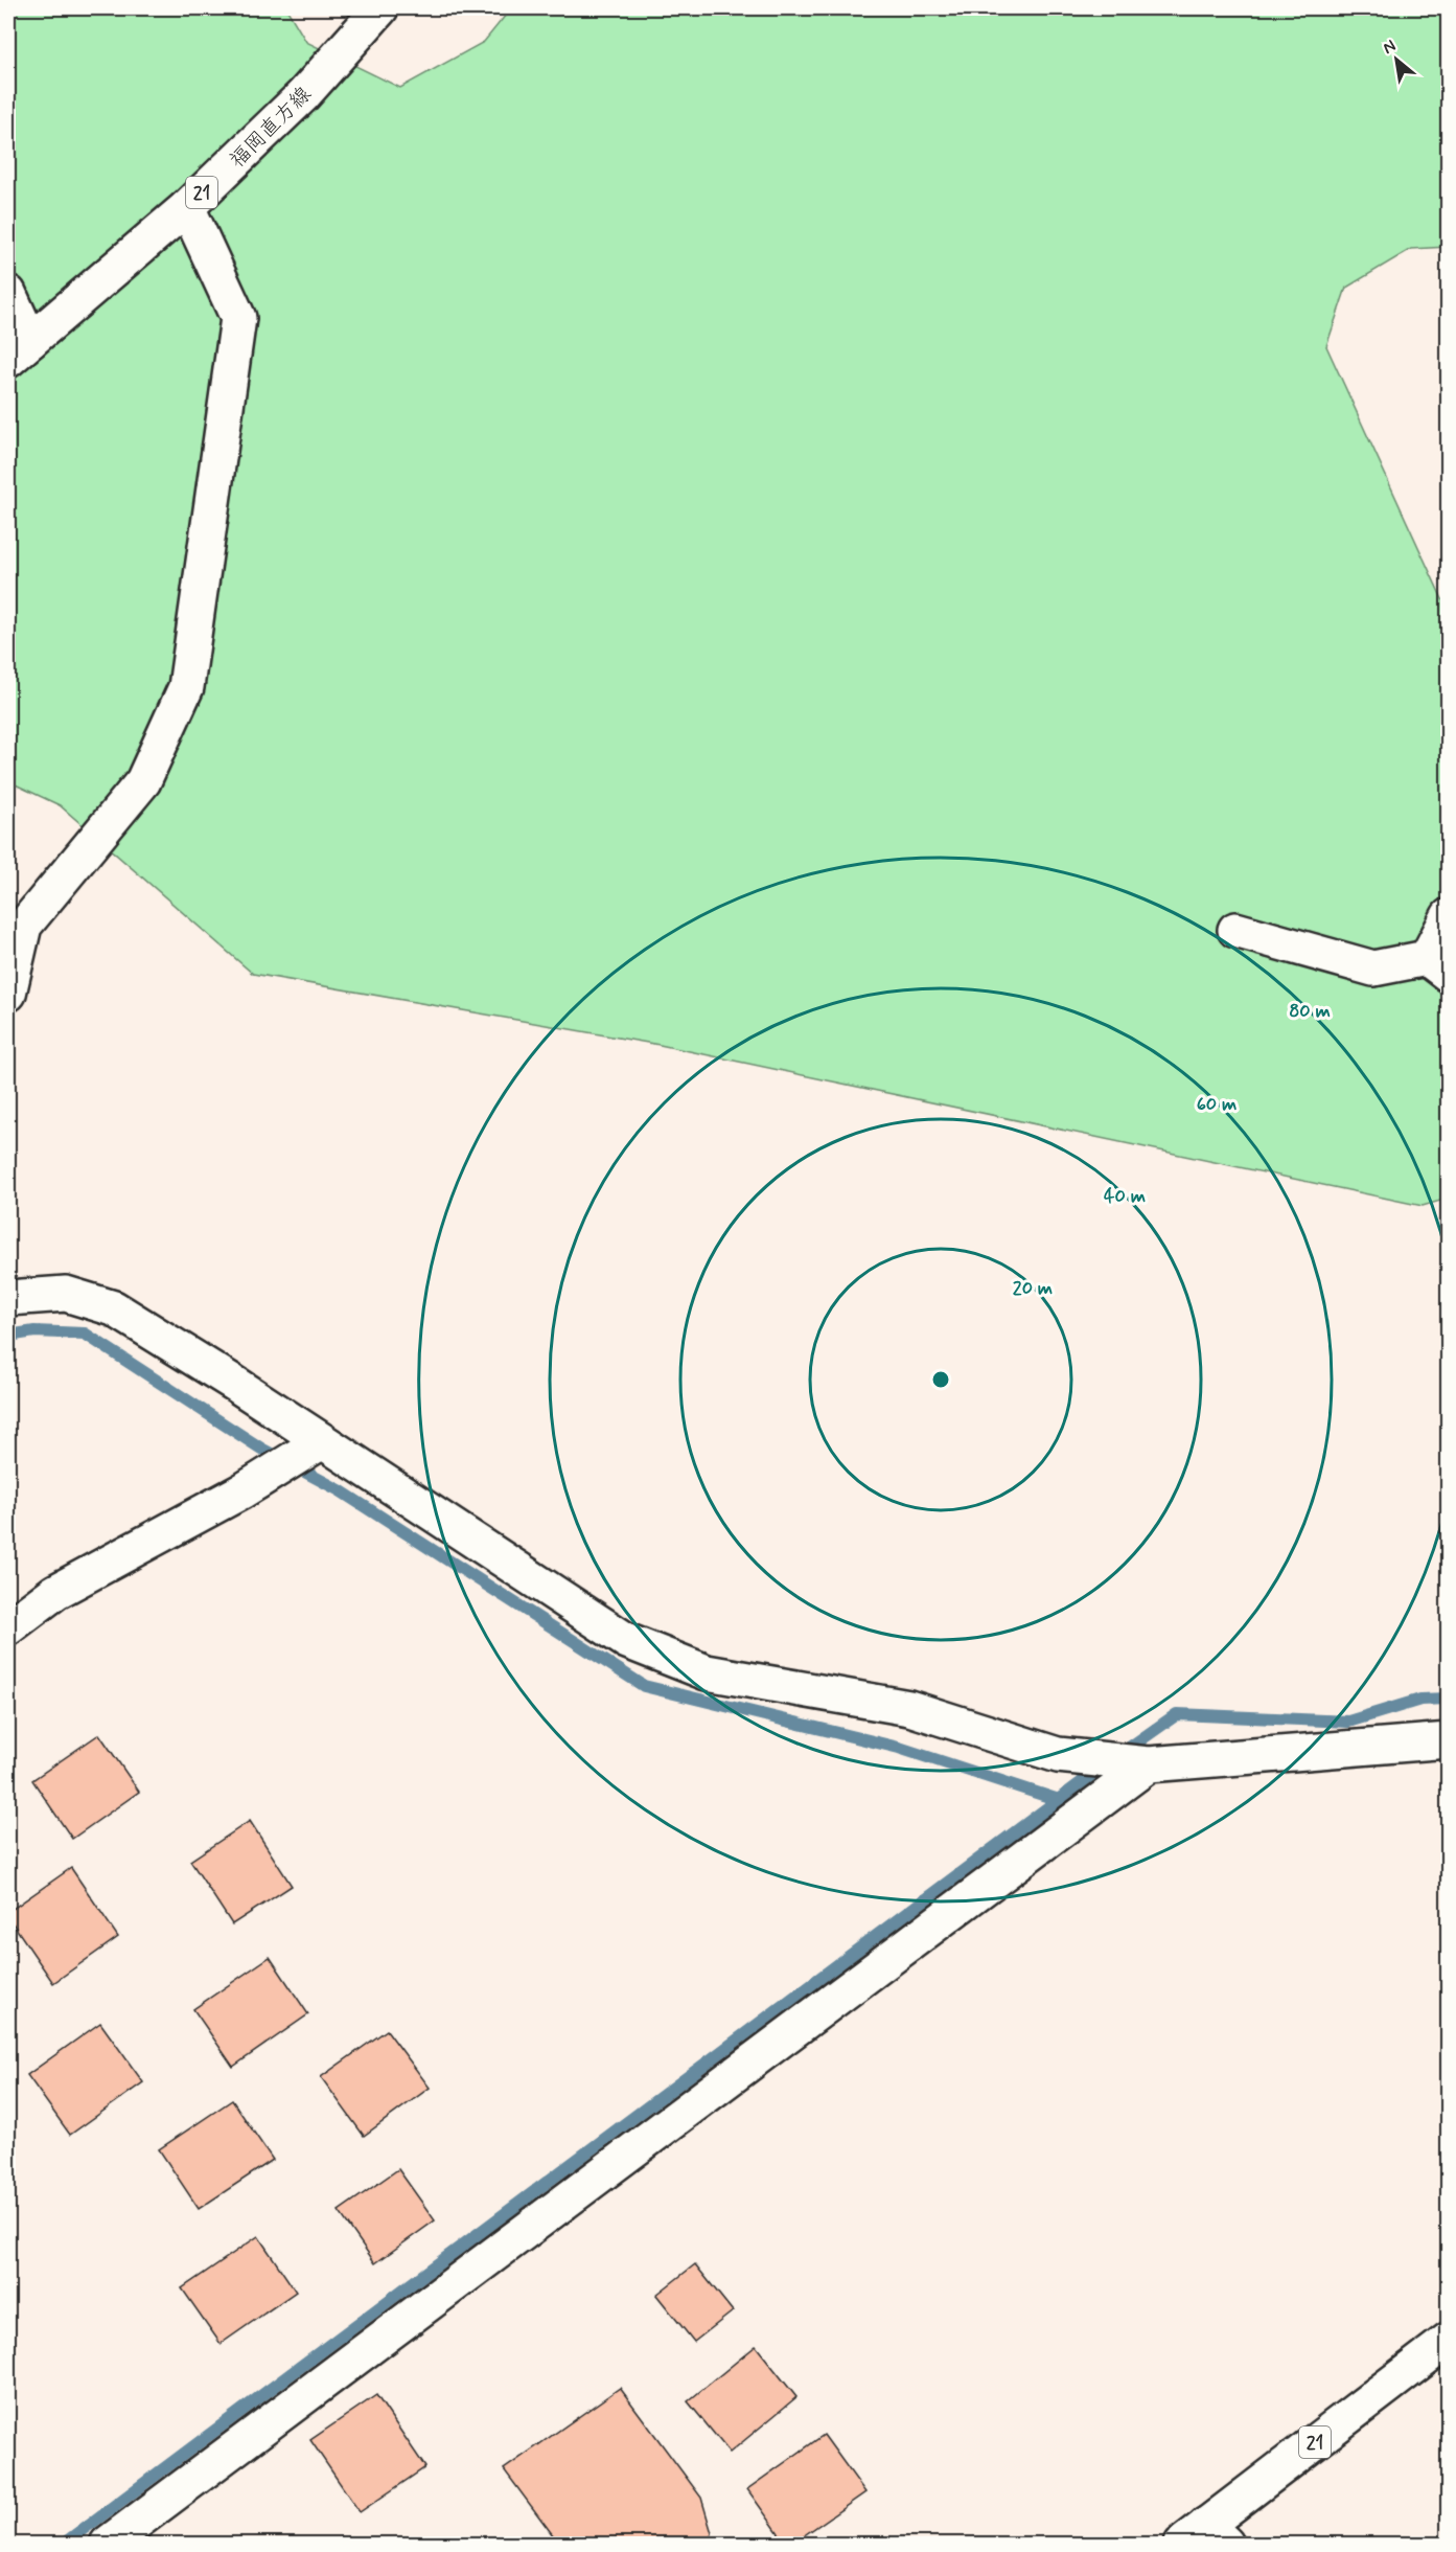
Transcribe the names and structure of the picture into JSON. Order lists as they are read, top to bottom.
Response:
{
  "streets": {
    "street": ["福岡直方線", "21"]
  },
  "north": "top left",
  "rings": [
    "80 m",
    "60 m",
    "40 m",
    "20 m"
  ]
}
